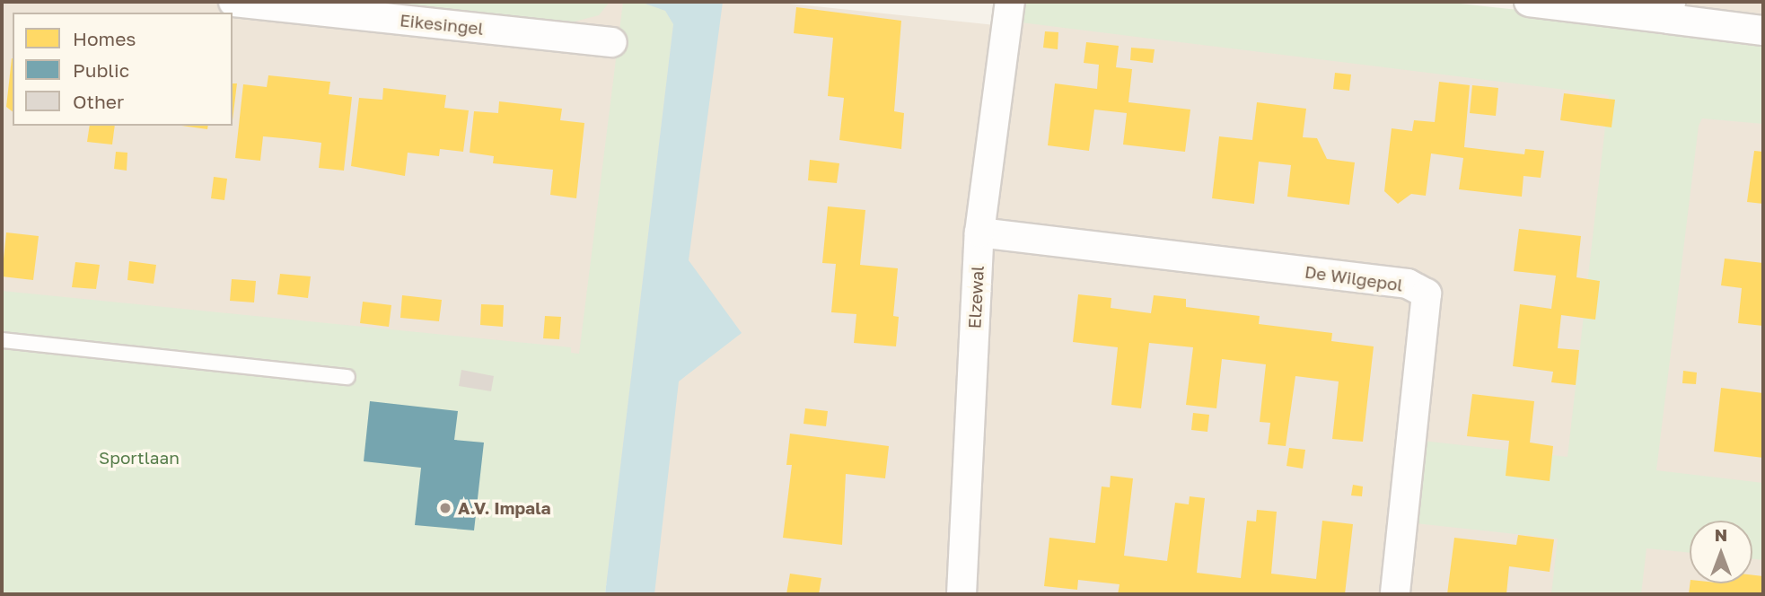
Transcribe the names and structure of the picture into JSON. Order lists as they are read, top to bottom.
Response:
{
  "streets": {
    "street": ["Eikesingel", "De Wilgepol", "Elzewal"]
  },
  "crossings": [
    ["De Wilgepol", "Elzewal"]
  ],
  "parks": ["Sportlaan"],
  "places": ["A.V. Impala"],
  "legend": ["Homes", "Public", "Other"],
  "north": "top"
}
